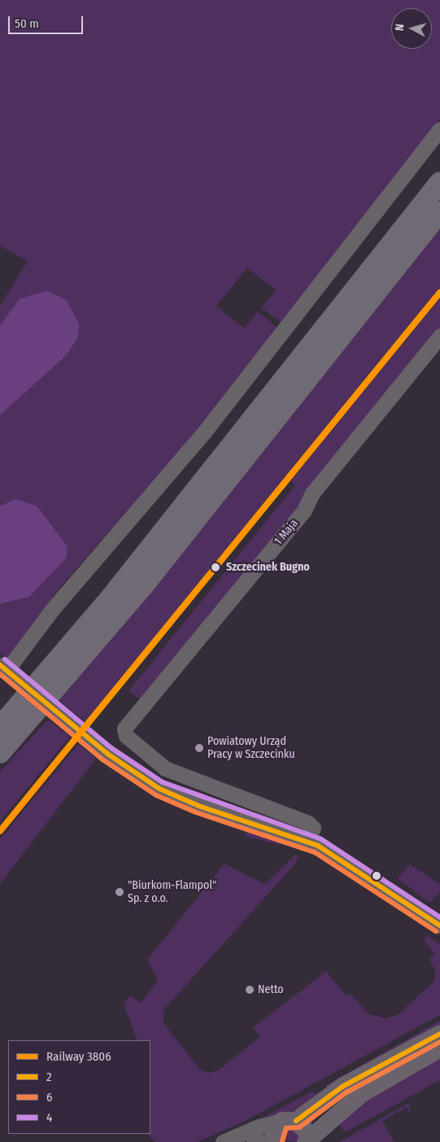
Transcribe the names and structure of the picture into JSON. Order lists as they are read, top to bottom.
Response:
{
  "streets": {
    "street": ["1 Maja"]
  },
  "places": [
    "Szczecinek Bugno",
    "Powiatowy Urząd Pracy w Szczecinku",
    "\"Biurkom-Flampol\" Sp. z o.o.",
    "Netto"
  ],
  "lines": [
    "rail line 3806",
    "transit line 4",
    "transit line 2",
    "transit line 6"
  ],
  "legend": [
    "Railway 3806",
    "2",
    "6",
    "4"
  ],
  "scale_bar": "50 m",
  "north": "left"
}
